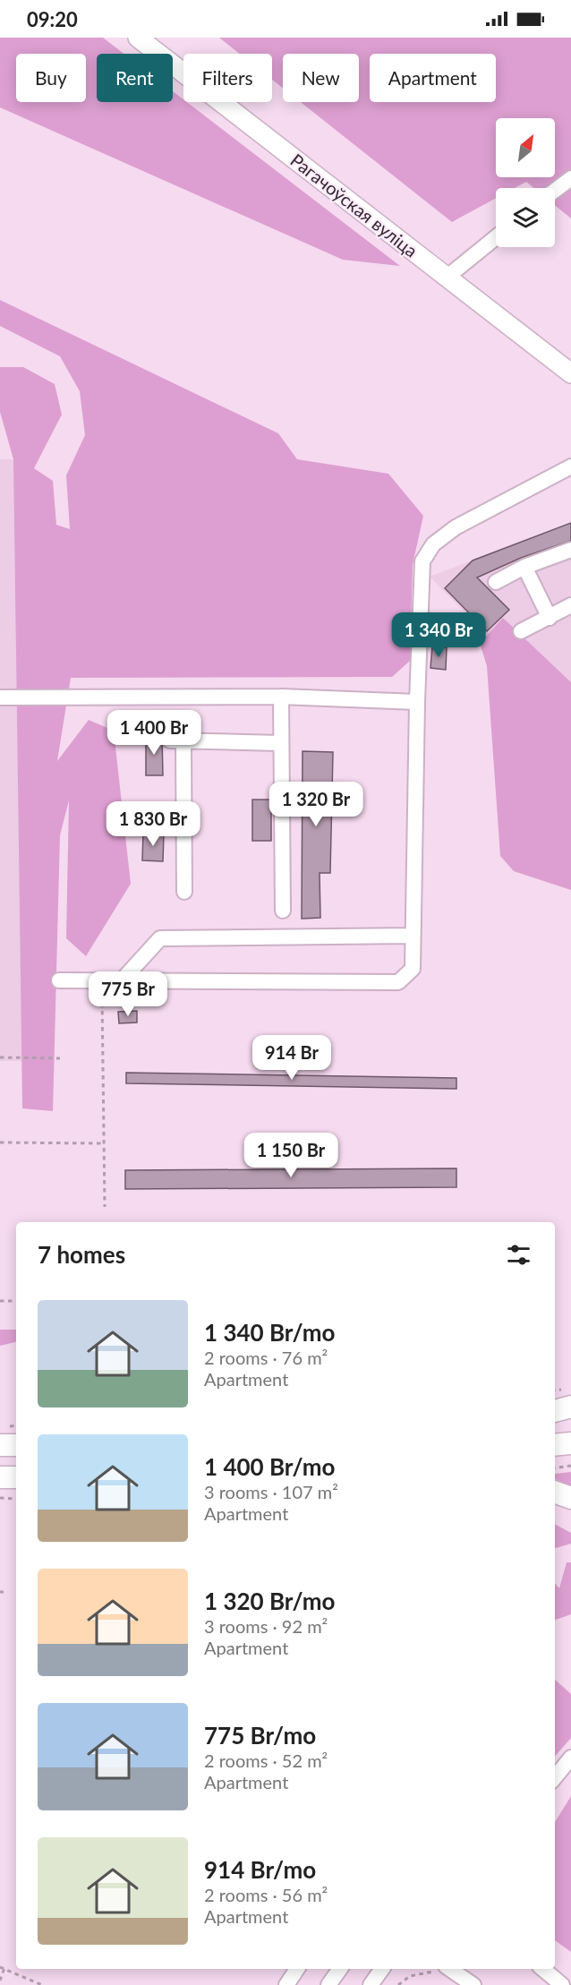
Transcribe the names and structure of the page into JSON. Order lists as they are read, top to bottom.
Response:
{
  "streets": {
    "main road": ["Рагачоўская вуліца"]
  },
  "north": "top right",
  "page": {
    "status": "09:20",
    "chip": [
      "Buy",
      "Rent",
      "Filters",
      "New",
      "Apartment"
    ],
    "price": [
      "1 340 Br",
      "1 400 Br",
      "1 320 Br",
      "1 830 Br",
      "775 Br",
      "914 Br",
      "1 150 Br"
    ],
    "heading": "7 homes",
    "list": [
      {
        "name": "1 340 Br/mo",
        "note": "2 rooms · 76 m² · Apartment"
      },
      {
        "name": "1 400 Br/mo",
        "note": "3 rooms · 107 m² · Apartment"
      },
      {
        "name": "1 320 Br/mo",
        "note": "3 rooms · 92 m² · Apartment"
      },
      {
        "name": "775 Br/mo",
        "note": "2 rooms · 52 m² · Apartment"
      },
      {
        "name": "914 Br/mo",
        "note": "2 rooms · 56 m² · Apartment"
      }
    ]
  }
}
